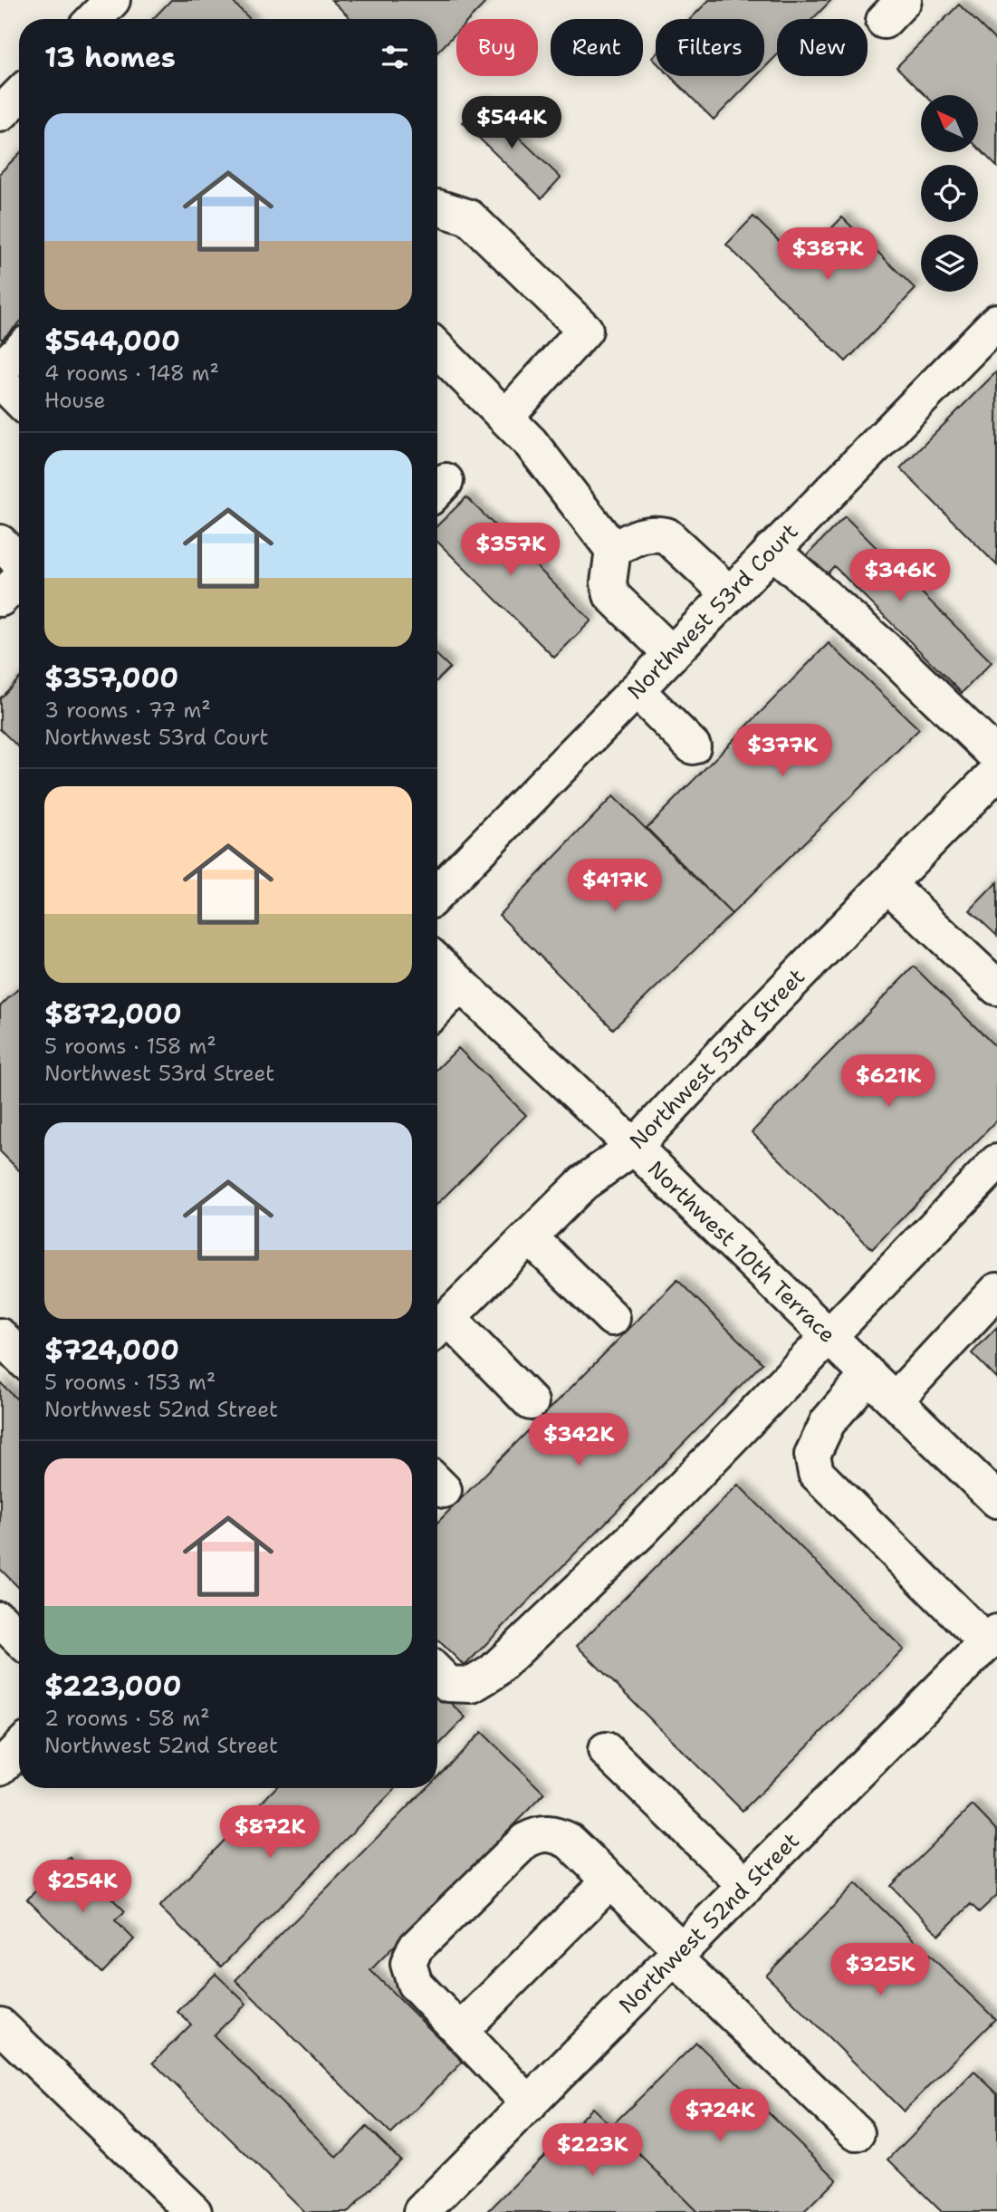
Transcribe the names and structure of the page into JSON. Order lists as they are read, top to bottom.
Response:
{
  "streets": {
    "street": [
      "Northwest 53rd Court",
      "Northwest 53rd Street",
      "Northwest 10th Terrace",
      "Northwest 52nd Street"
    ]
  },
  "crossings": [
    ["Northwest 53rd Street", "Northwest 10th Terrace"]
  ],
  "north": "top left",
  "page": {
    "chip": [
      "Buy",
      "Rent",
      "Filters",
      "New"
    ],
    "heading": "13 homes",
    "list": [
      {
        "name": "$544,000",
        "note": "4 rooms · 148 m² · House"
      },
      {
        "name": "$357,000",
        "note": "3 rooms · 77 m² · Northwest 53rd Court"
      },
      {
        "name": "$872,000",
        "note": "5 rooms · 158 m² · Northwest 53rd Street"
      },
      {
        "name": "$724,000",
        "note": "5 rooms · 153 m² · Northwest 52nd Street"
      },
      {
        "name": "$223,000",
        "note": "2 rooms · 58 m² · Northwest 52nd Street"
      }
    ],
    "price": [
      "$544K",
      "$387K",
      "$357K",
      "$346K",
      "$377K",
      "$417K",
      "$621K",
      "$342K",
      "$872K",
      "$254K",
      "$325K",
      "$724K",
      "$223K"
    ]
  }
}
